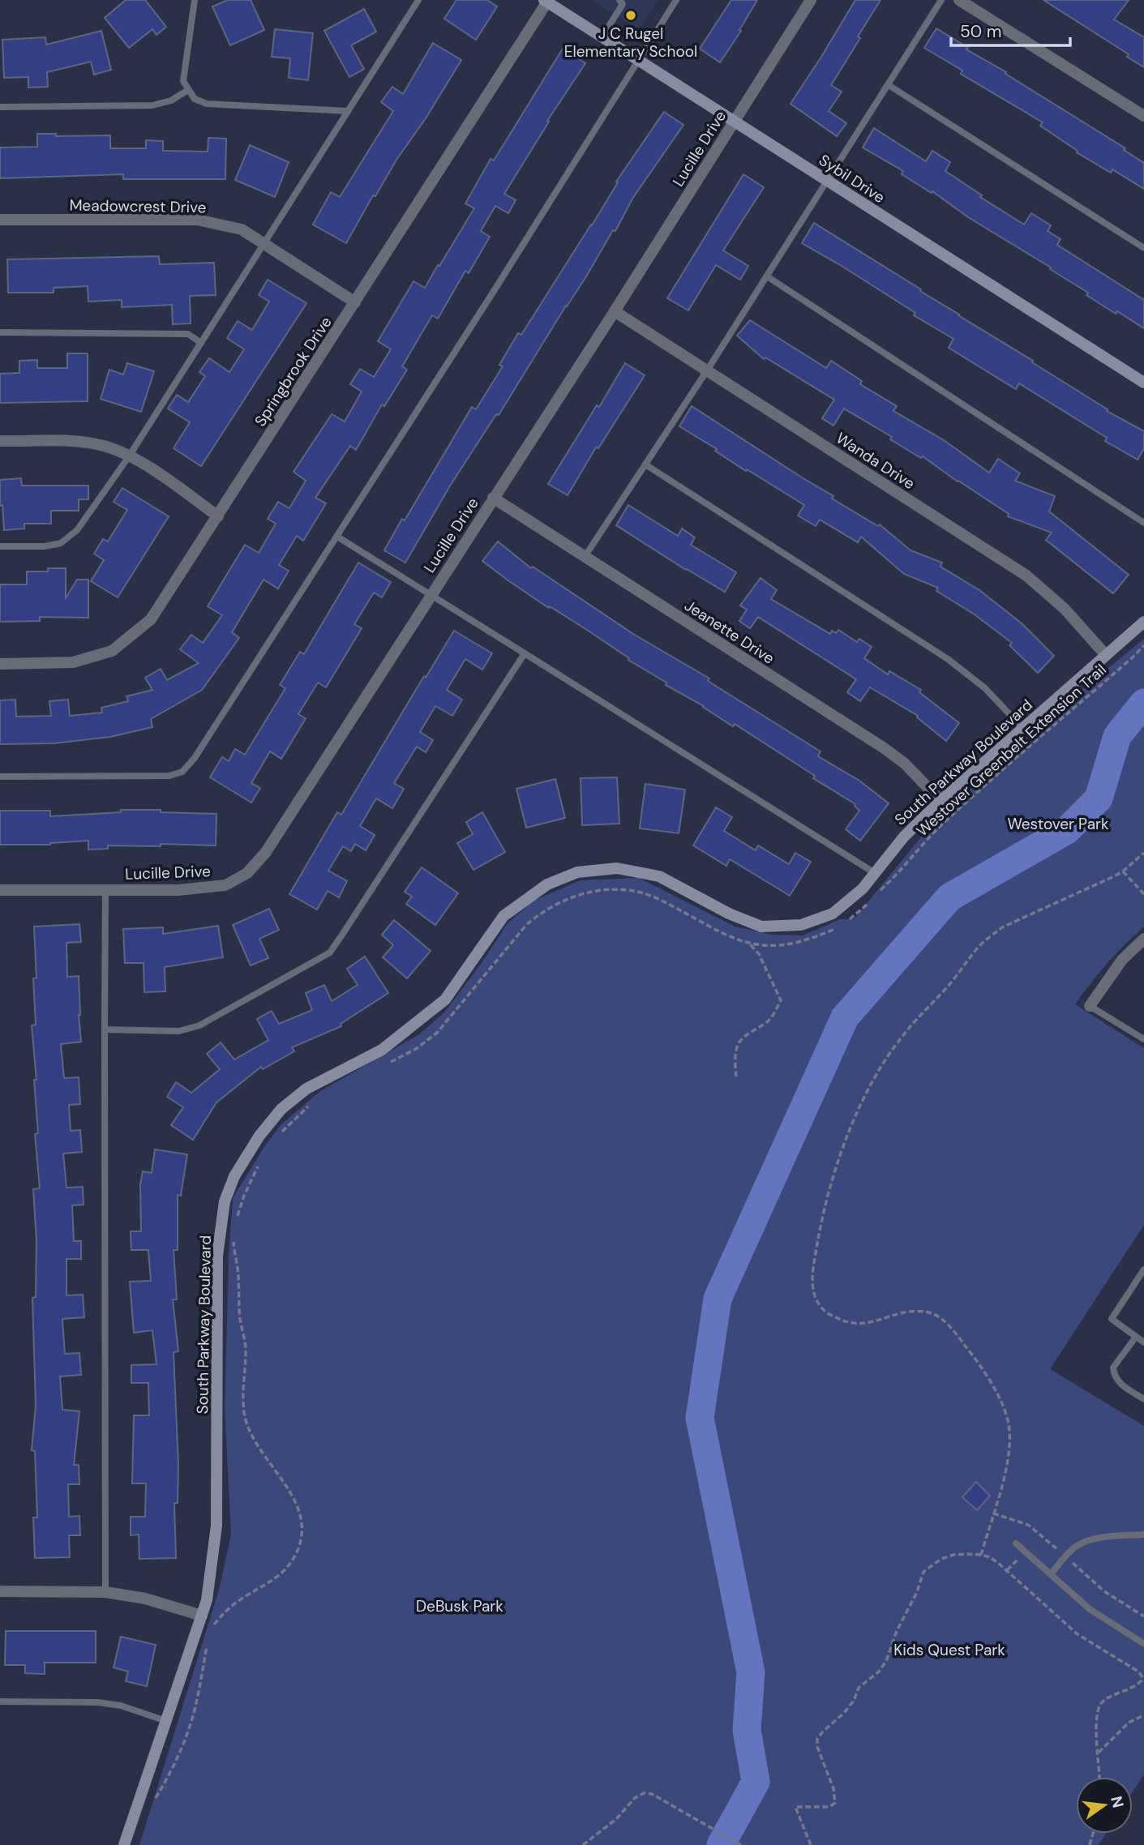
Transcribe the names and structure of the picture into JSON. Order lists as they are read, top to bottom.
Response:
{
  "streets": {
    "street": [
      "Lucille Drive",
      "Sybil Drive",
      "Meadowcrest Drive",
      "Springbrook Drive",
      "Wanda Drive",
      "Jeanette Drive",
      "South Parkway Boulevard"
    ],
    "path": ["Westover Greenbelt Extension Trail"]
  },
  "crossings": [
    ["Lucille Drive", "Sybil Drive"],
    ["Lucille Drive", "Wanda Drive"],
    ["Lucille Drive", "Jeanette Drive"],
    ["Sybil Drive", "Springbrook Drive"],
    ["Meadowcrest Drive", "Springbrook Drive"],
    ["Wanda Drive", "South Parkway Boulevard"],
    ["Jeanette Drive", "South Parkway Boulevard"]
  ],
  "parks": ["Westover Park", "DeBusk Park", "Kids Quest Park"],
  "places": ["J C Rugel Elementary School"],
  "scale_bar": "50 m",
  "north": "right"
}
